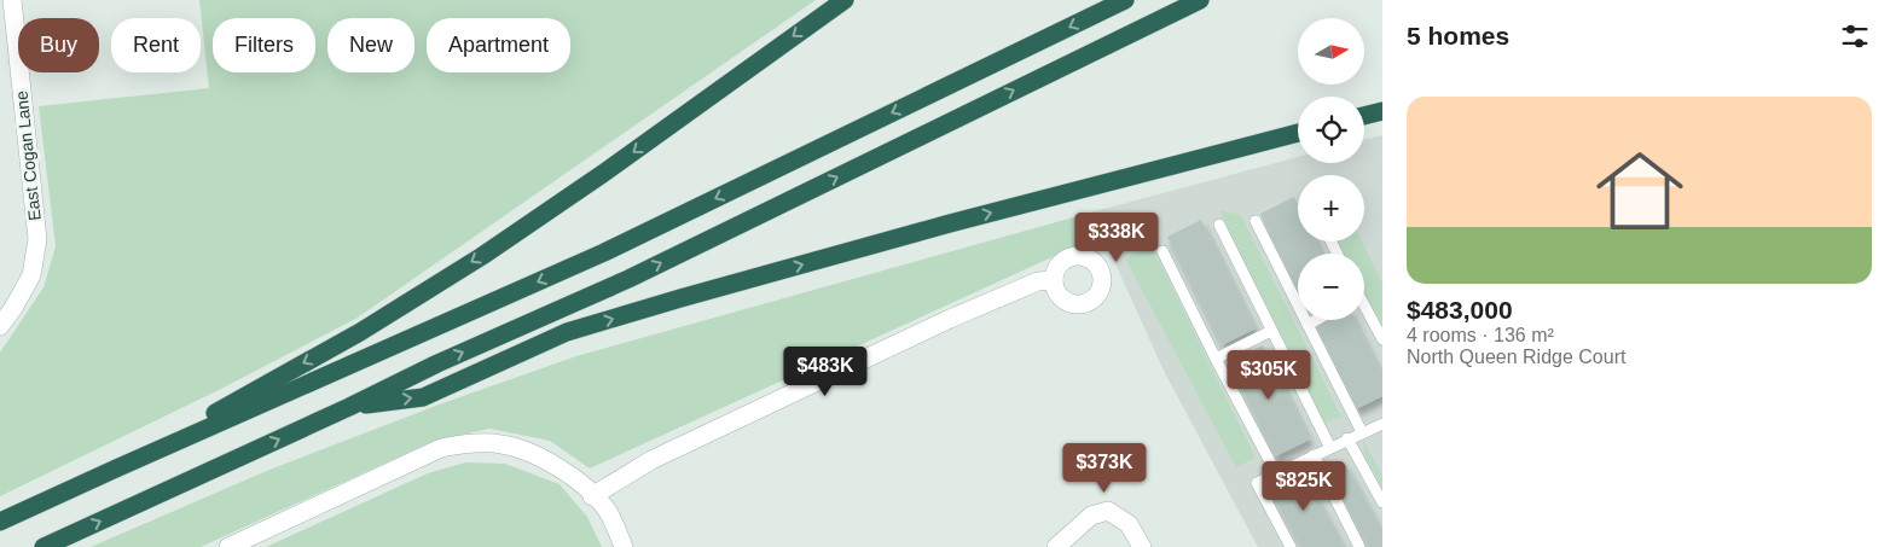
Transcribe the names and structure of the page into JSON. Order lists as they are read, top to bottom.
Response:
{
  "streets": {
    "street": ["East Cogan Lane"]
  },
  "north": "right",
  "page": {
    "heading": "5 homes",
    "map_buttons": ["+", "−"],
    "chip": [
      "Buy",
      "Rent",
      "Filters",
      "New",
      "Apartment"
    ],
    "list": [
      {
        "name": "$483,000",
        "note": "4 rooms · 136 m² · North Queen Ridge Court"
      }
    ],
    "price": [
      "$338K",
      "$483K",
      "$305K",
      "$373K",
      "$825K"
    ]
  }
}
